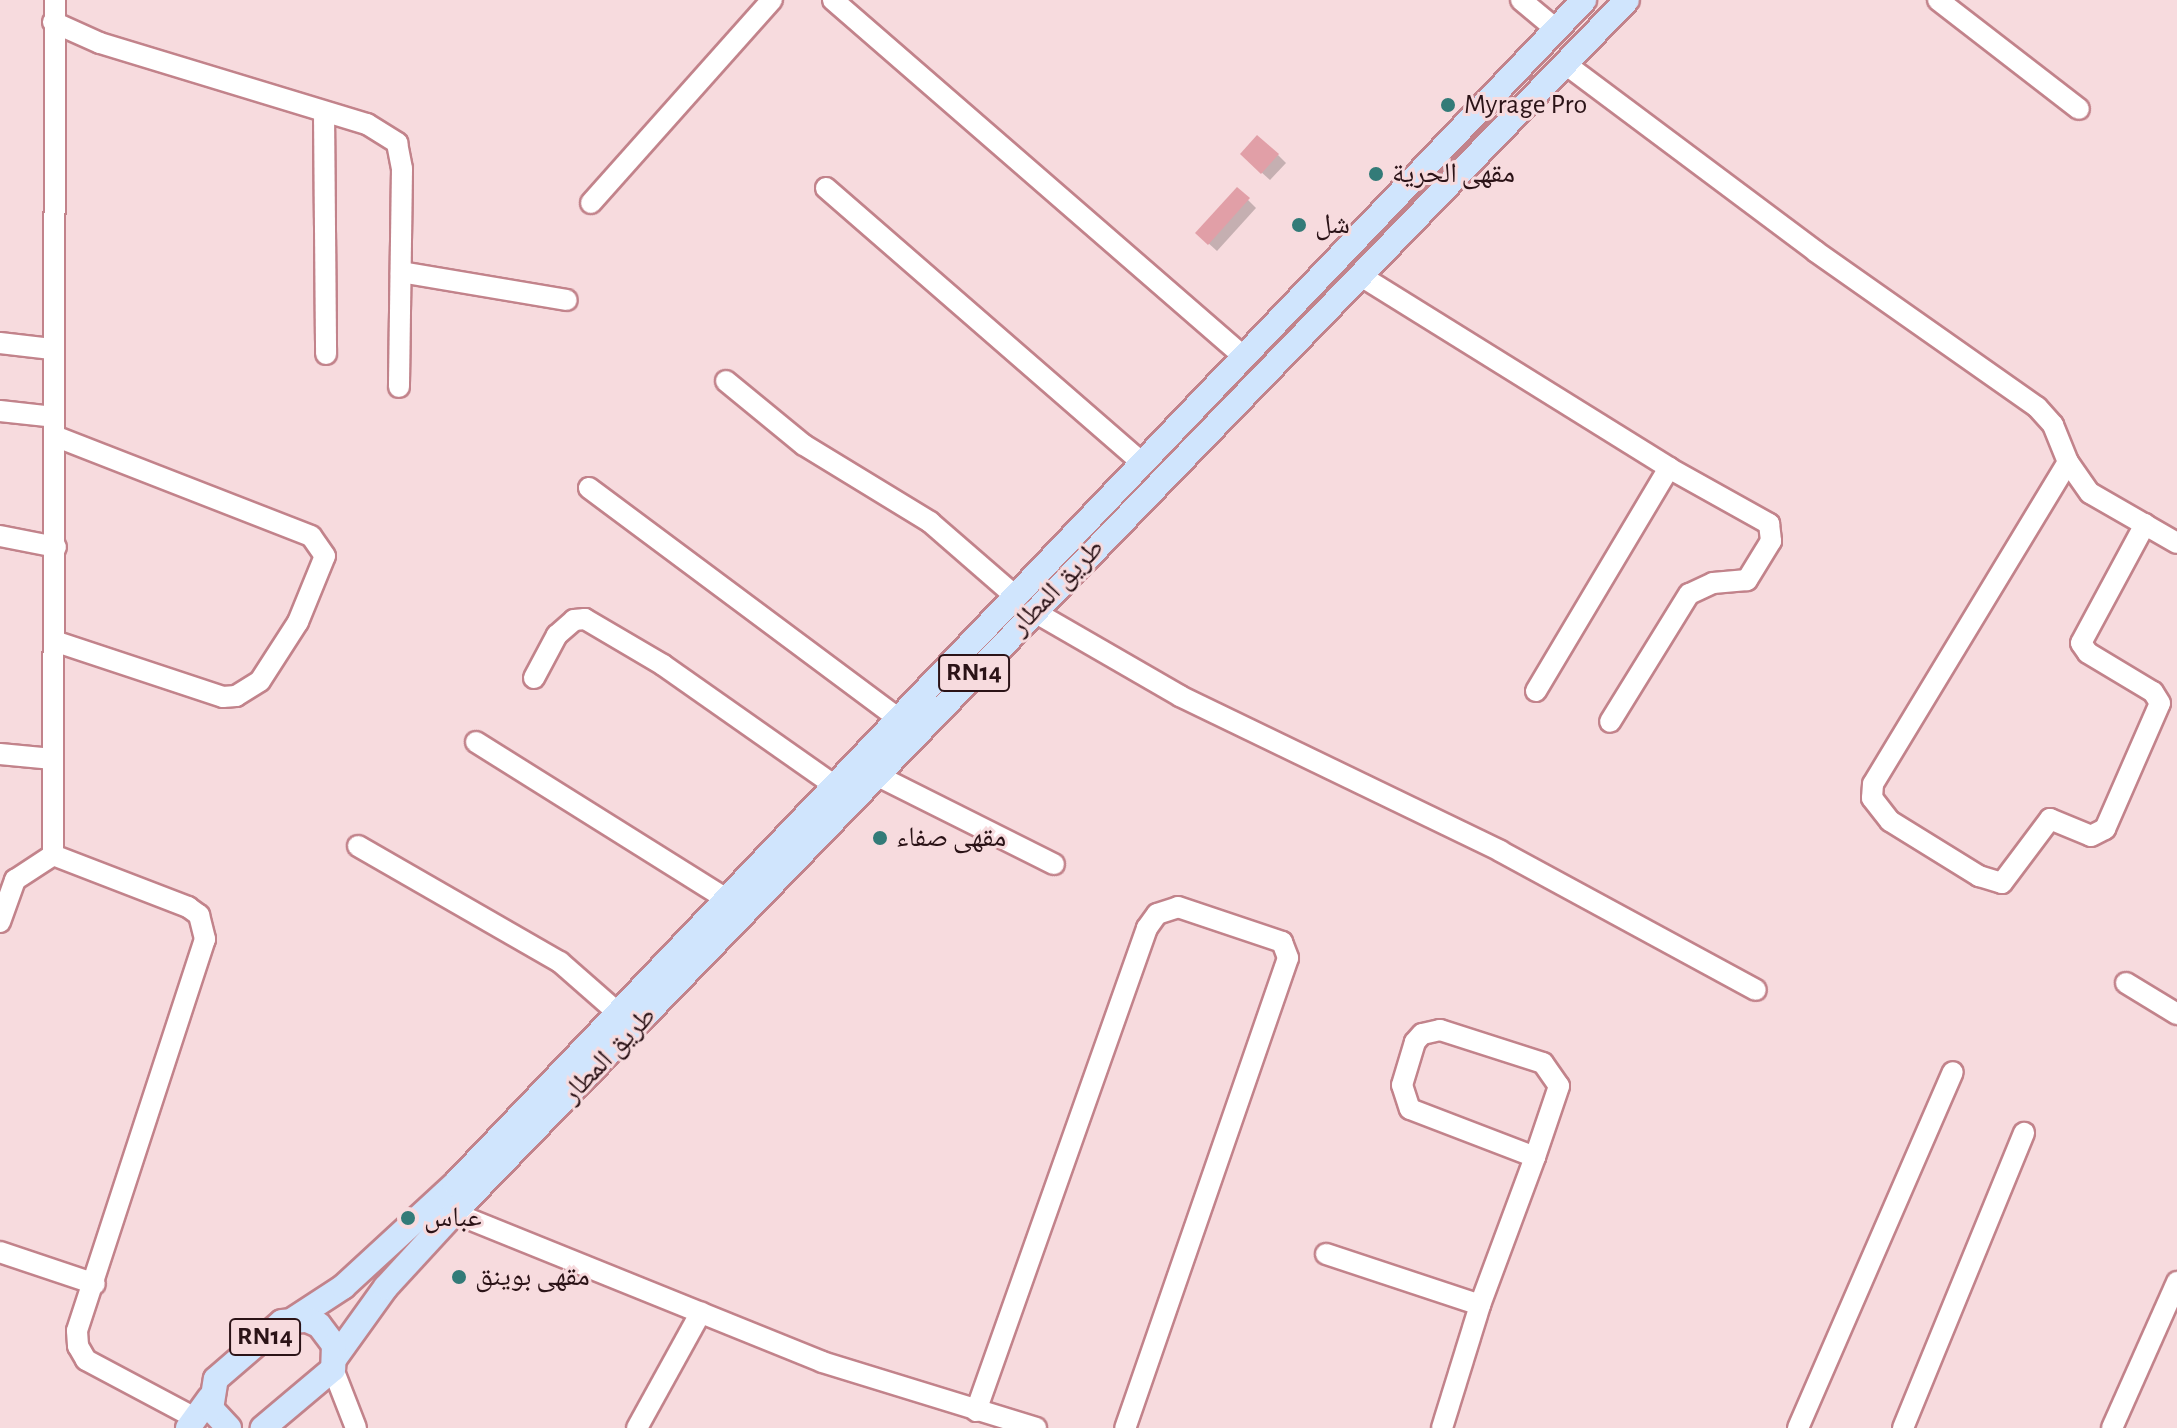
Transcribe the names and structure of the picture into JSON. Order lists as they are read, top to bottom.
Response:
{
  "streets": {
    "main road": ["طريق المطار", "RN14"]
  },
  "crossings": [
    ["طريق المطار", "RN14"]
  ],
  "places": [
    "Myrage Pro",
    "مقهى الحرية",
    "شل",
    "مقهى صفاء",
    "عباس",
    "مقهى بوينق"
  ]
}
